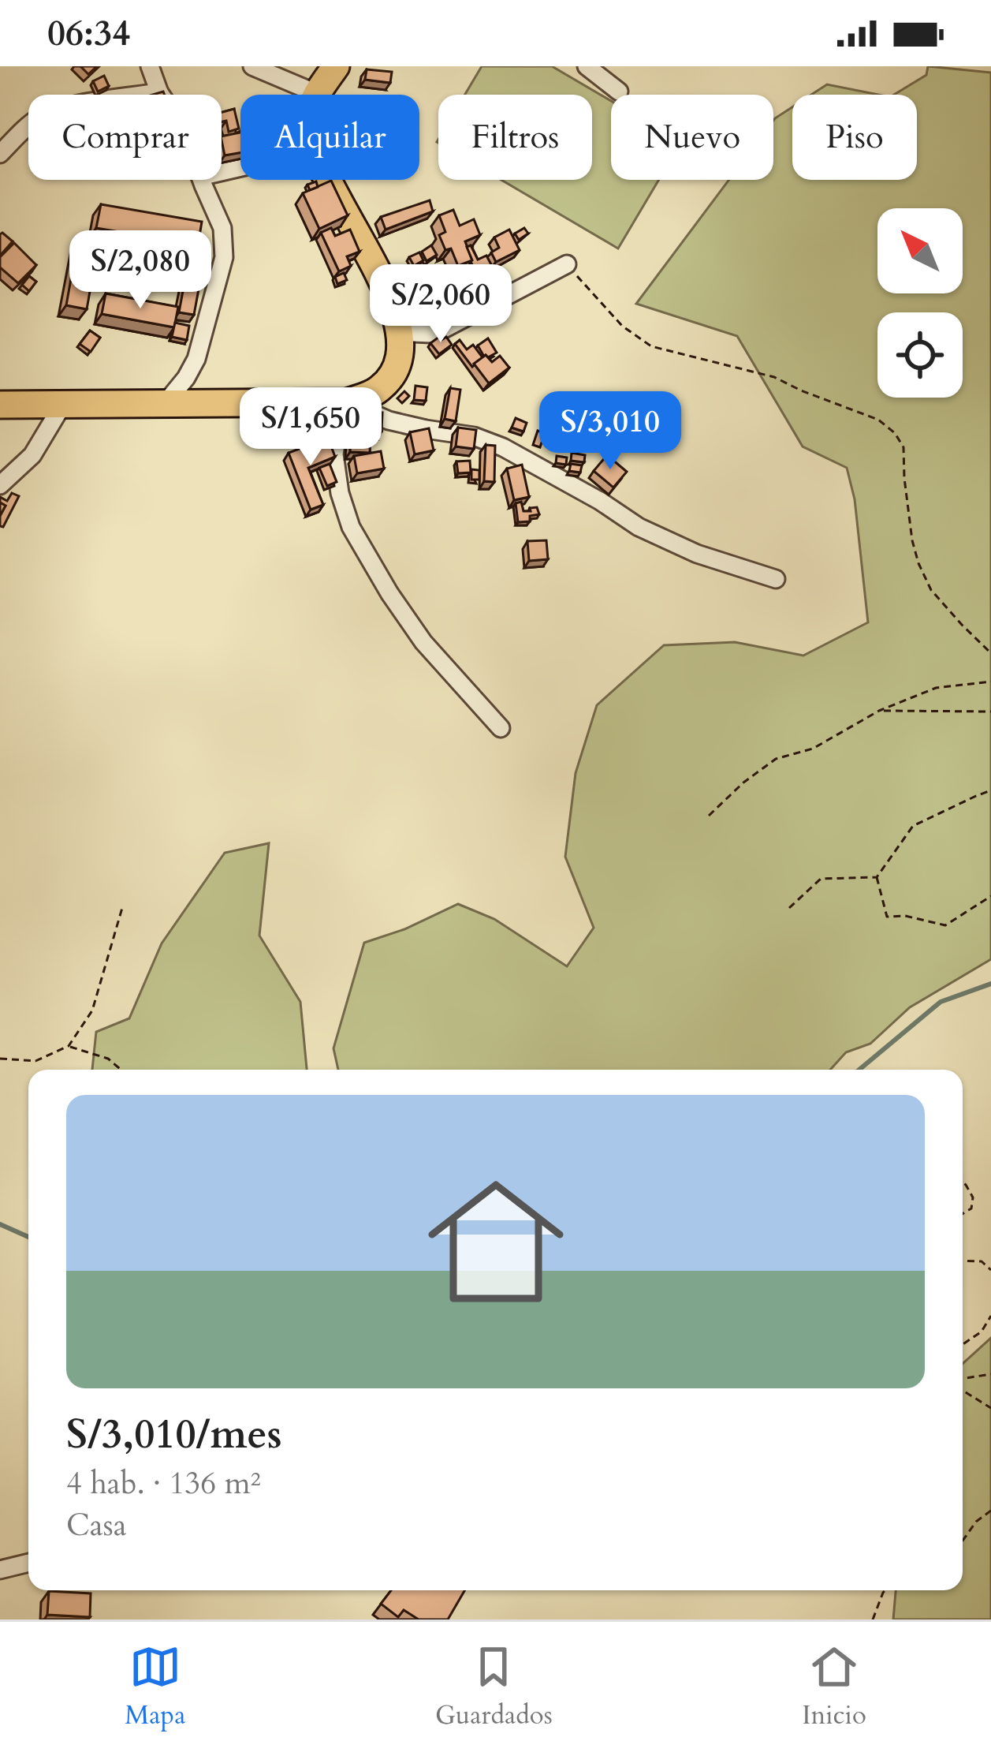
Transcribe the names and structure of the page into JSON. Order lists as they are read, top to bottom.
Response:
{
  "north": "top left",
  "page": {
    "status": "06:34",
    "chip": [
      "Comprar",
      "Alquilar",
      "Filtros",
      "Nuevo",
      "Piso"
    ],
    "price": [
      "S/2,080",
      "S/2,060",
      "S/1,650",
      "S/3,010"
    ],
    "list": [
      {
        "name": "S/3,010/mes",
        "note": "4 hab. · 136 m² · Casa"
      }
    ],
    "tabs": ["Mapa", "Guardados", "Inicio"]
  }
}
